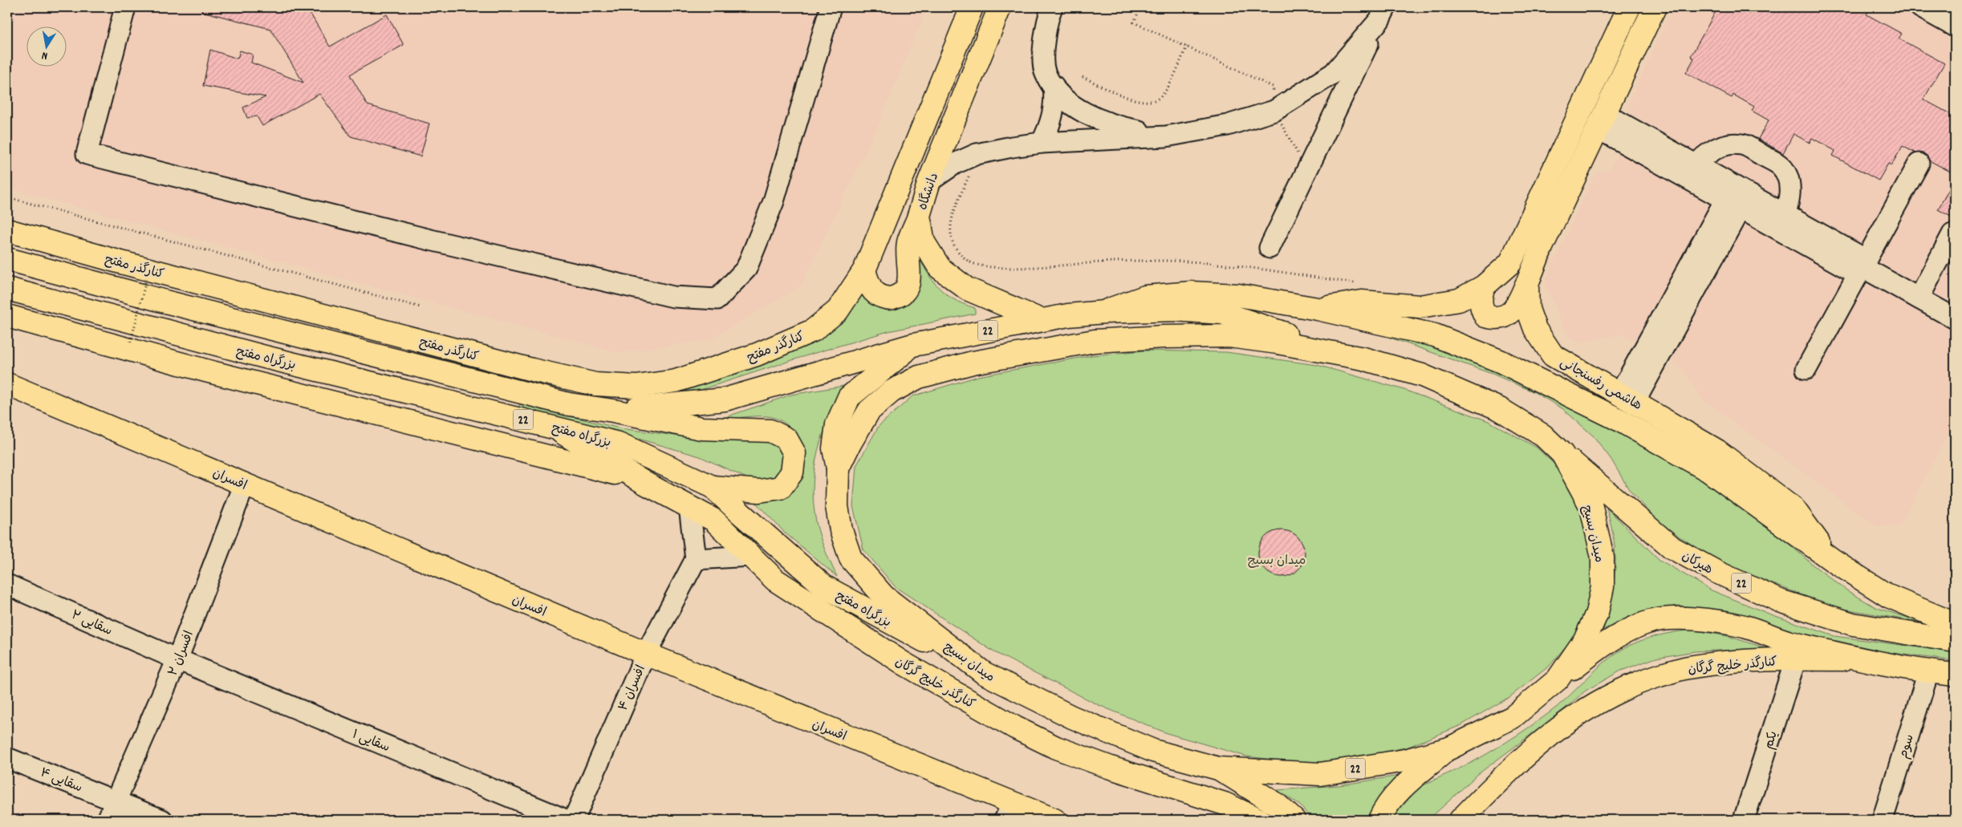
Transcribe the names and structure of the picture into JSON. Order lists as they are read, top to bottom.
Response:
{
  "streets": {
    "main road": [
      "دانشگاه",
      "کنارگذر مفتح",
      "22",
      "بزرگراه مفتح",
      "هاشمی رفسنجانی",
      "افسران",
      "میدان بسیج",
      "هیرکان",
      "کنارگذر خلیج گرگان"
    ],
    "street": [
      "سقایی ۲",
      "افسران ۲",
      "افسران ۴",
      "سقایی ۱",
      "یکم",
      "سوم",
      "سقایی ۴"
    ]
  },
  "crossings": [
    ["دانشگاه", "کنارگذر مفتح"],
    ["دانشگاه", "22"],
    ["22", "بزرگراه مفتح"],
    ["22", "میدان بسیج"],
    ["22", "کنارگذر خلیج گرگان"],
    ["22", "سوم"],
    ["بزرگراه مفتح", "میدان بسیج"],
    ["افسران", "افسران ۲"],
    ["افسران", "افسران ۴"],
    ["میدان بسیج", "هیرکان"],
    ["سقایی ۲", "افسران ۲"],
    ["سقایی ۲", "سقایی ۱"],
    ["افسران ۲", "سقایی ۱"],
    ["افسران ۲", "سقایی ۴"],
    ["کنارگذر خلیج گرگان", "یکم"]
  ],
  "parks": ["میدان بسیج"],
  "north": "bottom"
}
